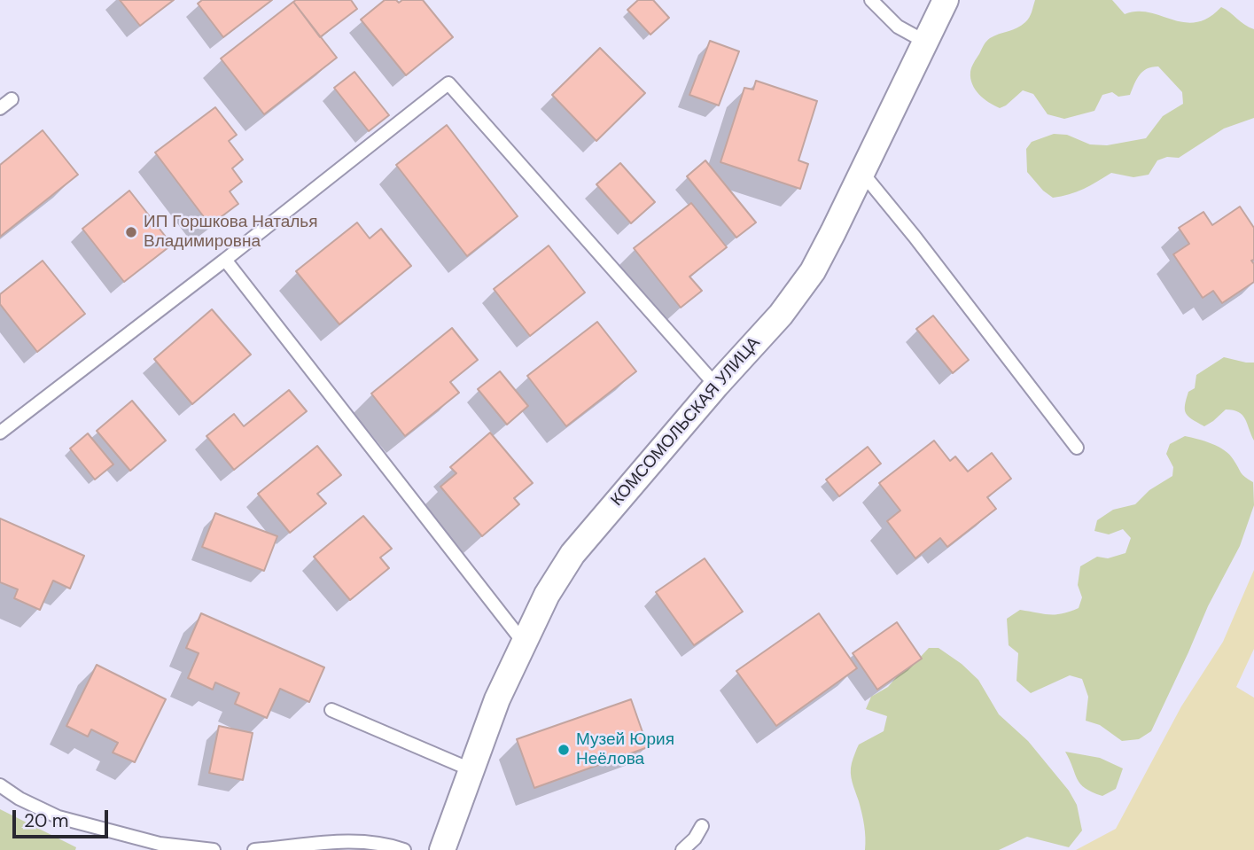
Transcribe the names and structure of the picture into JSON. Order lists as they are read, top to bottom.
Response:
{
  "streets": {
    "street": ["КОМСОМОЛЬСКАЯ УЛИЦА"]
  },
  "places": ["ИП Горшкова Наталья Владимировна", "Музей Юрия Неёлова"],
  "scale_bar": "20 m"
}
